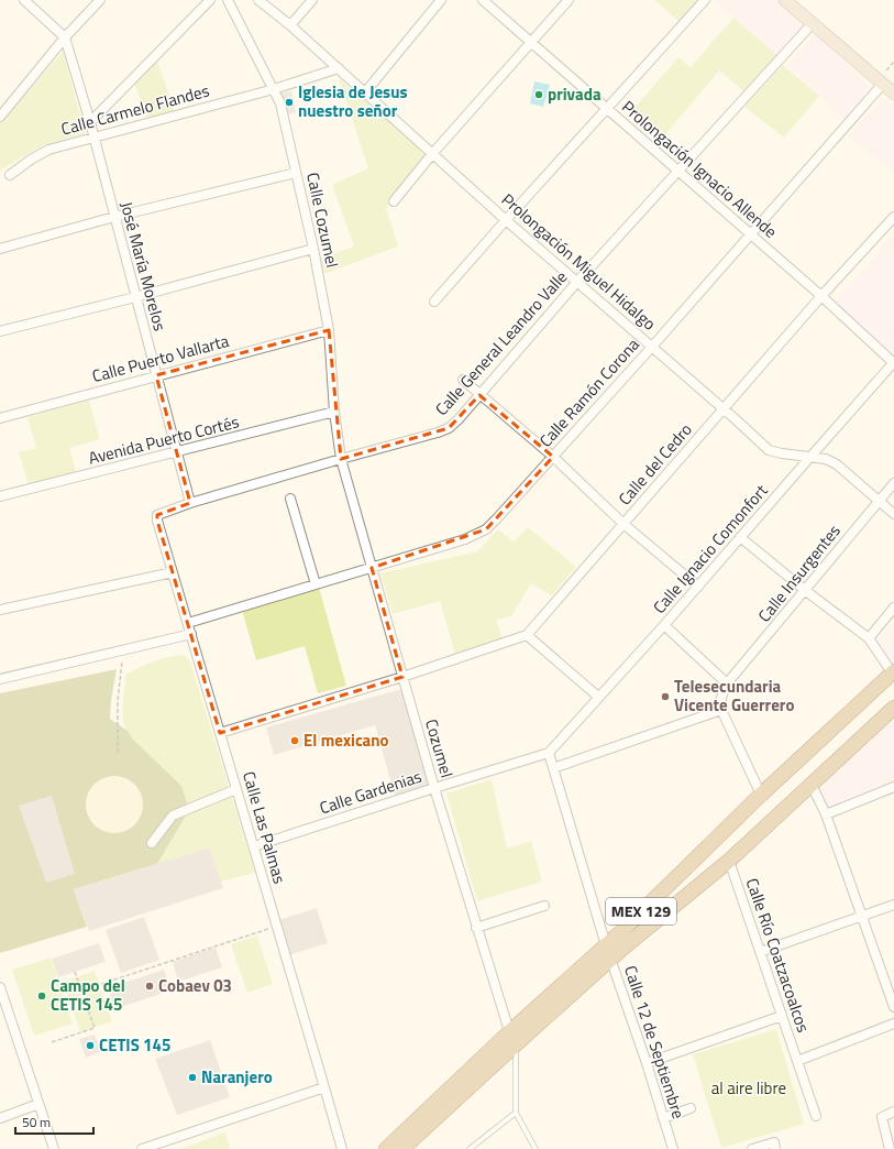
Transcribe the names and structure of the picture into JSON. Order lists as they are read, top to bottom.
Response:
{
  "streets": {
    "main road": ["MEX 129"],
    "street": [
      "Calle Carmelo Flandes",
      "Prolongación Ignacio Allende",
      "Calle Cozumel",
      "Prolongación Miguel Hidalgo",
      "José María Morelos",
      "Calle General Leandro Valle",
      "Calle Puerto Vallarta",
      "Calle Ramón Corona",
      "Avenida Puerto Cortés",
      "Calle del Cedro",
      "Calle Ignacio Comonfort",
      "Calle Insurgentes",
      "Cozumel",
      "Calle Gardenias",
      "Calle Las Palmas",
      "Calle Río Coatzacoalcos",
      "Calle 12 de Septiembre"
    ]
  },
  "crossings": [
    ["Calle Carmelo Flandes", "Calle Cozumel"],
    ["Calle Carmelo Flandes", "Prolongación Miguel Hidalgo"],
    ["Calle Carmelo Flandes", "José María Morelos"],
    ["Prolongación Ignacio Allende", "Calle General Leandro Valle"],
    ["Prolongación Ignacio Allende", "Calle Ramón Corona"],
    ["Prolongación Ignacio Allende", "Calle del Cedro"],
    ["Prolongación Ignacio Allende", "Calle Ignacio Comonfort"],
    ["Calle Cozumel", "Calle General Leandro Valle"],
    ["Calle Cozumel", "Calle Puerto Vallarta"],
    ["Calle Cozumel", "Avenida Puerto Cortés"],
    ["Calle Cozumel", "Cozumel"],
    ["Prolongación Miguel Hidalgo", "Calle General Leandro Valle"],
    ["Prolongación Miguel Hidalgo", "Calle Ramón Corona"],
    ["Prolongación Miguel Hidalgo", "Calle del Cedro"],
    ["Prolongación Miguel Hidalgo", "Calle Ignacio Comonfort"],
    ["Prolongación Miguel Hidalgo", "Calle Insurgentes"],
    ["José María Morelos", "Calle General Leandro Valle"],
    ["José María Morelos", "Calle Puerto Vallarta"],
    ["José María Morelos", "Avenida Puerto Cortés"],
    ["Calle General Leandro Valle", "Cozumel"],
    ["Calle General Leandro Valle", "Calle Las Palmas"],
    ["Calle Ramón Corona", "Cozumel"],
    ["Calle Ramón Corona", "Calle Las Palmas"],
    ["Calle del Cedro", "Cozumel"],
    ["Calle del Cedro", "Calle Las Palmas"],
    ["Calle Ignacio Comonfort", "Calle Gardenias"],
    ["Calle Ignacio Comonfort", "Calle 12 de Septiembre"],
    ["Cozumel", "Calle Gardenias"],
    ["Cozumel", "MEX 129"],
    ["Calle Gardenias", "Calle Las Palmas"],
    ["Calle Gardenias", "Calle 12 de Septiembre"],
    ["MEX 129", "Calle Río Coatzacoalcos"],
    ["MEX 129", "Calle 12 de Septiembre"]
  ],
  "parks": ["al aire libre"],
  "places": [
    "privada",
    "Iglesia de Jesus nuestro señor",
    "Telesecundaria Vicente Guerrero",
    "El mexicano",
    "Cobaev 03",
    "Campo del CETIS 145",
    "CETIS 145",
    "Naranjero"
  ],
  "scale_bar": "50 m"
}
